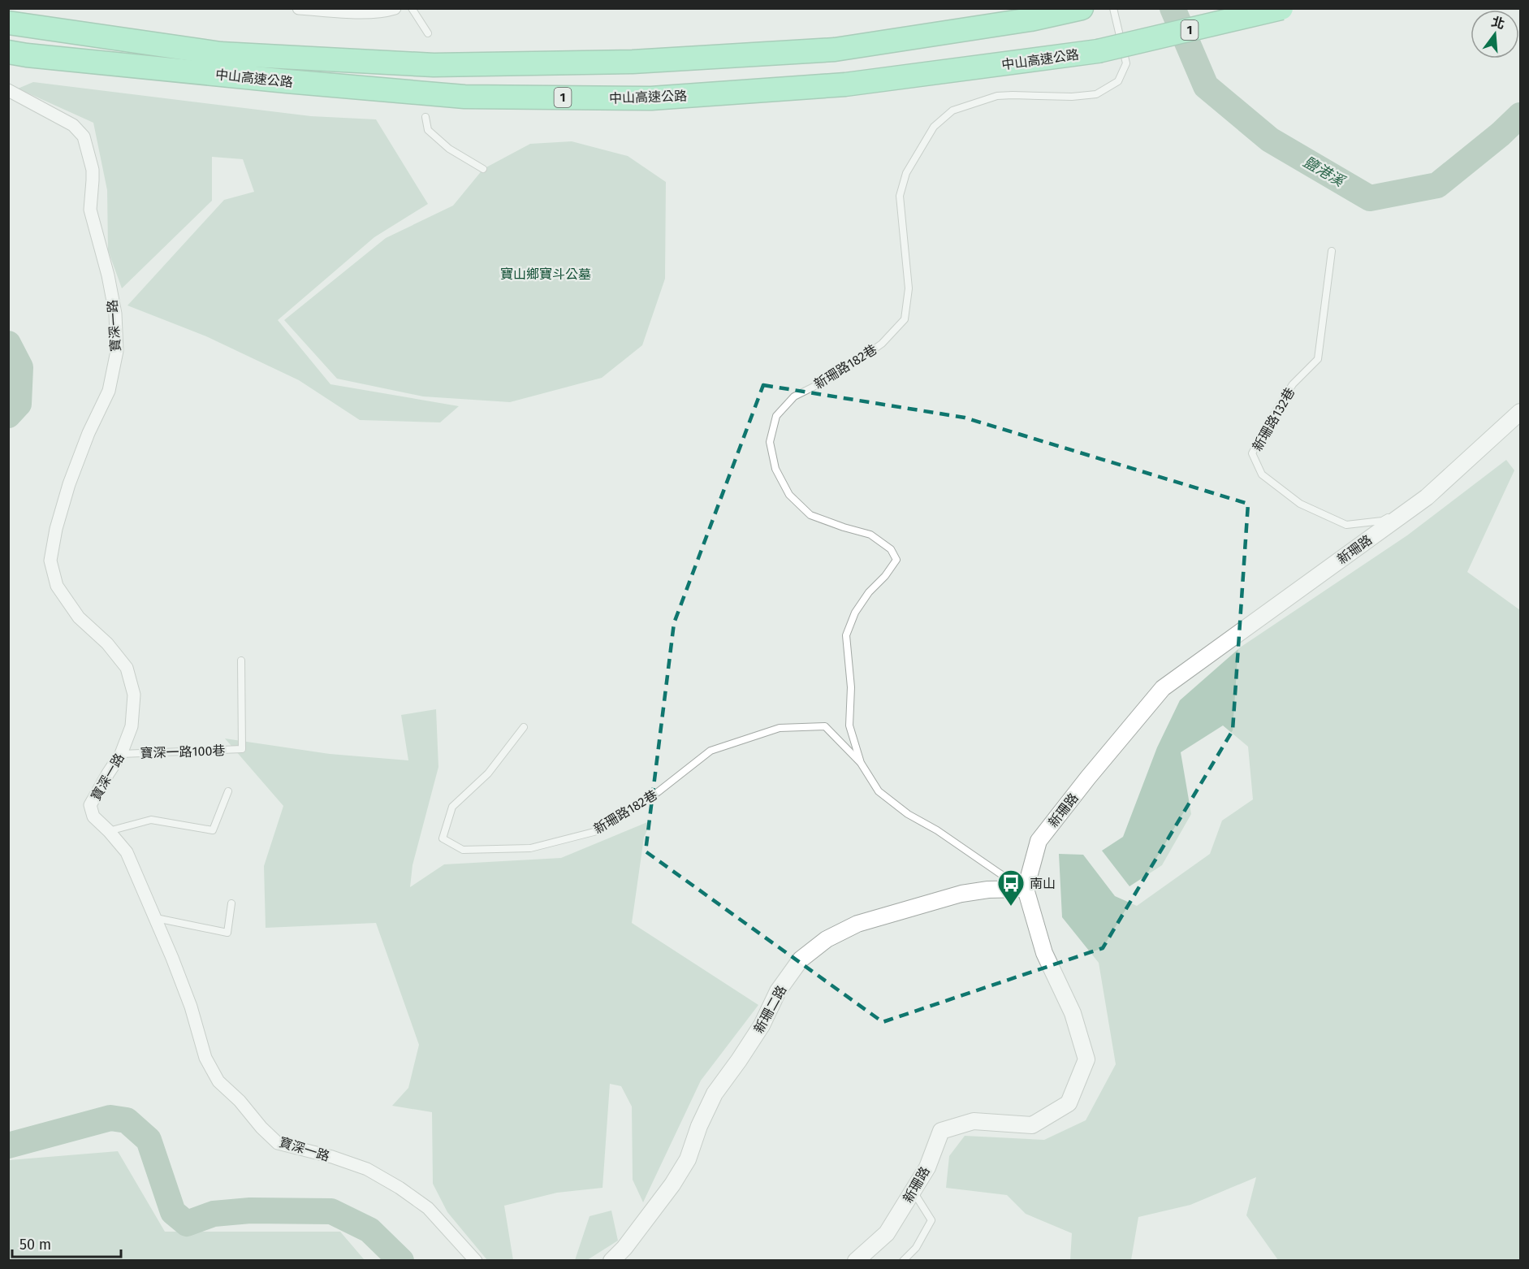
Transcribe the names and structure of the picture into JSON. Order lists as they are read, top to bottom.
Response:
{
  "streets": {
    "highway": ["1", "中山高速公路"],
    "street": ["寶深一路", "新珊路", "新珊二路"],
    "lane": ["新珊路182巷", "新珊路132巷", "寶深一路100巷"]
  },
  "crossings": [
    ["寶深一路", "寶深一路100巷"],
    ["新珊路182巷", "新珊路"],
    ["新珊路182巷", "新珊二路"],
    ["新珊路132巷", "新珊路"],
    ["新珊路", "新珊二路"]
  ],
  "water": ["鹽港溪"],
  "parks": ["寶山鄉寶斗公墓"],
  "places": {
    "bus stop": ["南山"]
  },
  "scale_bar": "50 m",
  "north": "top"
}
